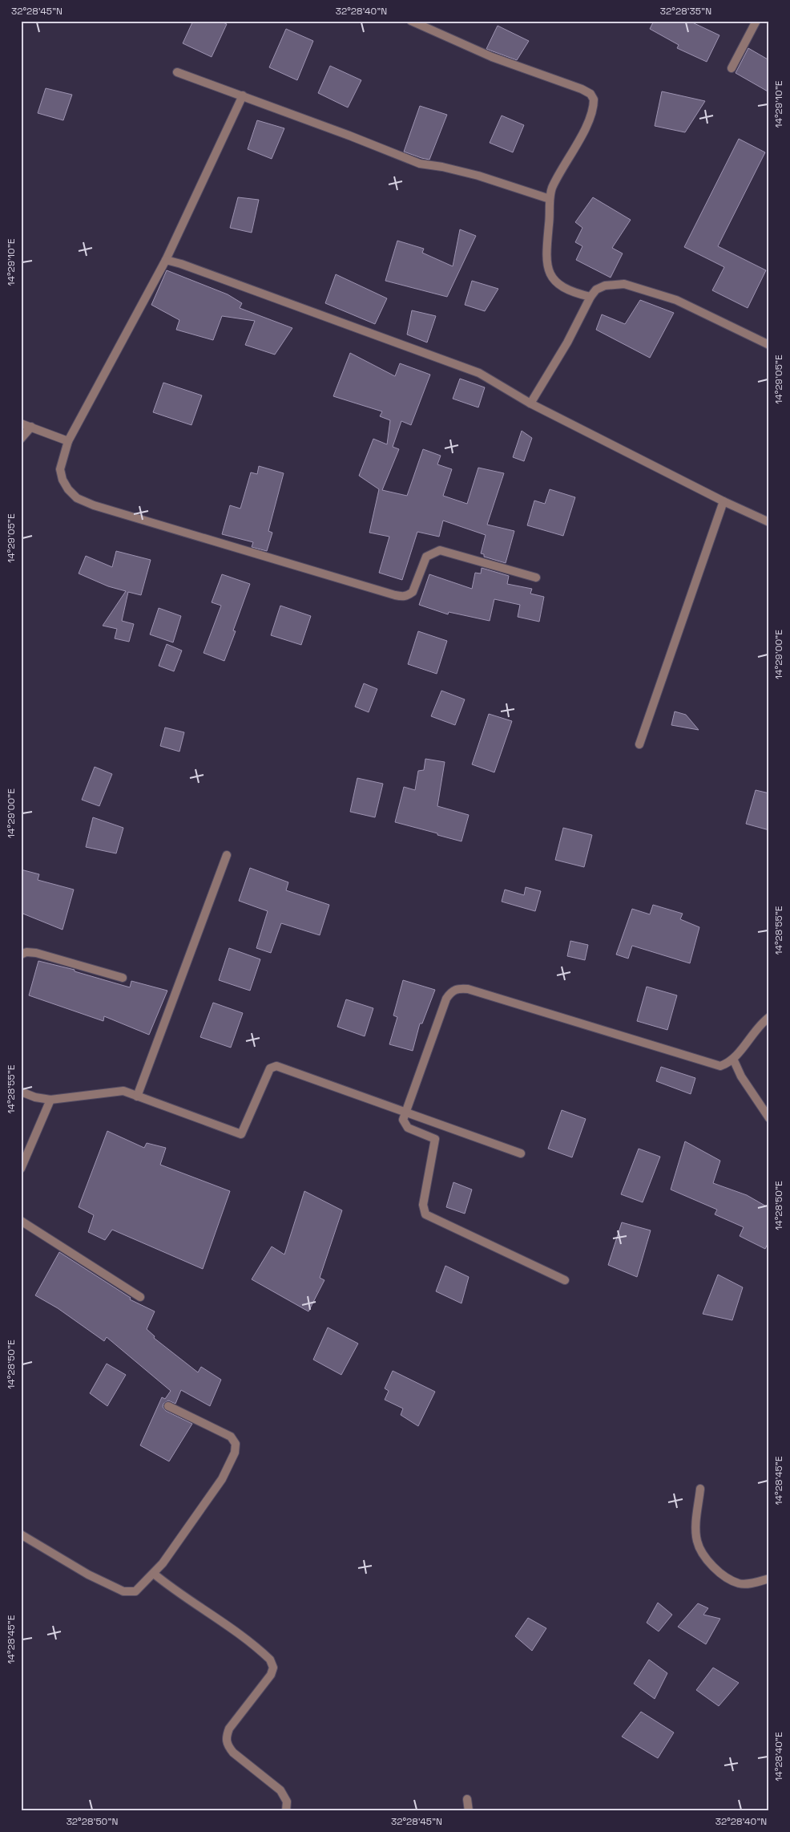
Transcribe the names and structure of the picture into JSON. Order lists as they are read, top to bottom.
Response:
{
  "coordinates": [
    "32°28'45\"N",
    "32°28'40\"N",
    "32°28'35\"N",
    "14°29'10\"E",
    "14°29'05\"E",
    "14°29'00\"E",
    "14°28'55\"E",
    "14°28'50\"E",
    "14°28'45\"E",
    "14°28'40\"E",
    "32°28'50\"N"
  ]
}
